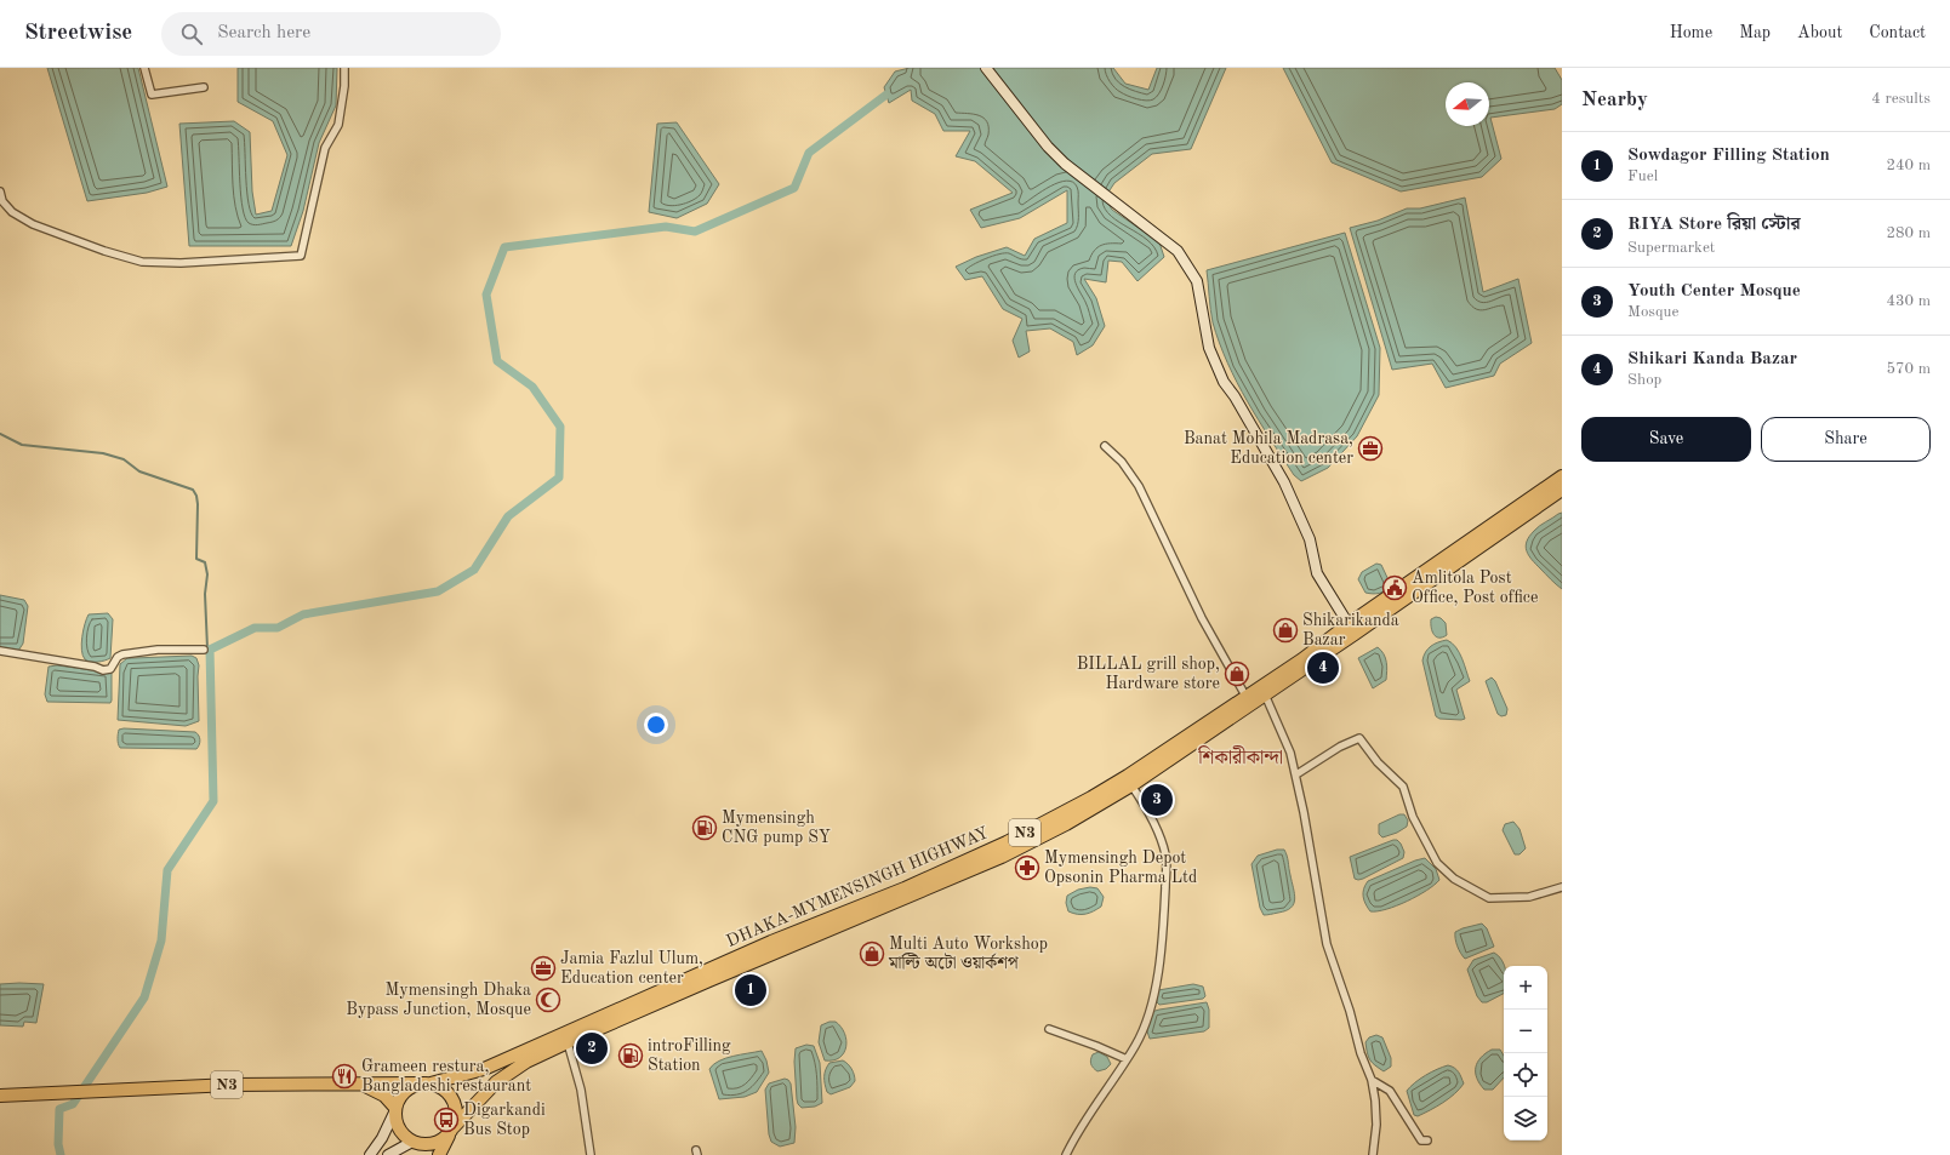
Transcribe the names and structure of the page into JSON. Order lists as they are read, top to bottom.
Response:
{
  "streets": {
    "highway": ["N3", "DHAKA-MYMENSINGH HIGHWAY"]
  },
  "crossings": [
    ["N3", "DHAKA-MYMENSINGH HIGHWAY"]
  ],
  "districts": ["শিকারীকান্দা"],
  "places": {
    "office": ["Banat Mohila Madrasa, Education center", "Jamia Fazlul Ulum, Education center"],
    "public building": ["Amlitola Post Office, Post office"],
    "shop": ["Shikarikanda Bazar", "BILLAL grill shop, Hardware store", "Multi Auto Workshop মাল্টি অটো ওয়ার্কশপ"],
    "fuel station": ["Mymensingh CNG pump SY", "introFilling Station"],
    "pharmacy": ["Mymensingh Depot Opsonin Pharma Ltd"],
    "mosque": ["Mymensingh Dhaka Bypass Junction, Mosque"],
    "restaurant": ["Grameen restura, Bangladeshi restaurant"],
    "bus stop": ["Digarkandi Bus Stop"]
  },
  "north": "left",
  "page": {
    "header": "Streetwise",
    "search": "Search here",
    "nav": [
      "Home",
      "Map",
      "About",
      "Contact"
    ],
    "heading": ["Nearby", "4 results"],
    "list": [
      {
        "mark": "1",
        "name": "Sowdagor Filling Station",
        "note": "Fuel",
        "value": "240 m"
      },
      {
        "mark": "2",
        "name": "RIYA Store রিয়া স্টোর",
        "note": "Supermarket",
        "value": "280 m"
      },
      {
        "mark": "3",
        "name": "Youth Center Mosque",
        "note": "Mosque",
        "value": "430 m"
      },
      {
        "mark": "4",
        "name": "Shikari Kanda Bazar",
        "note": "Shop",
        "value": "570 m"
      }
    ],
    "buttons": ["Save", "Share"],
    "pins": [
      "4",
      "3",
      "1",
      "2"
    ],
    "map_buttons": ["+", "−"]
  }
}
